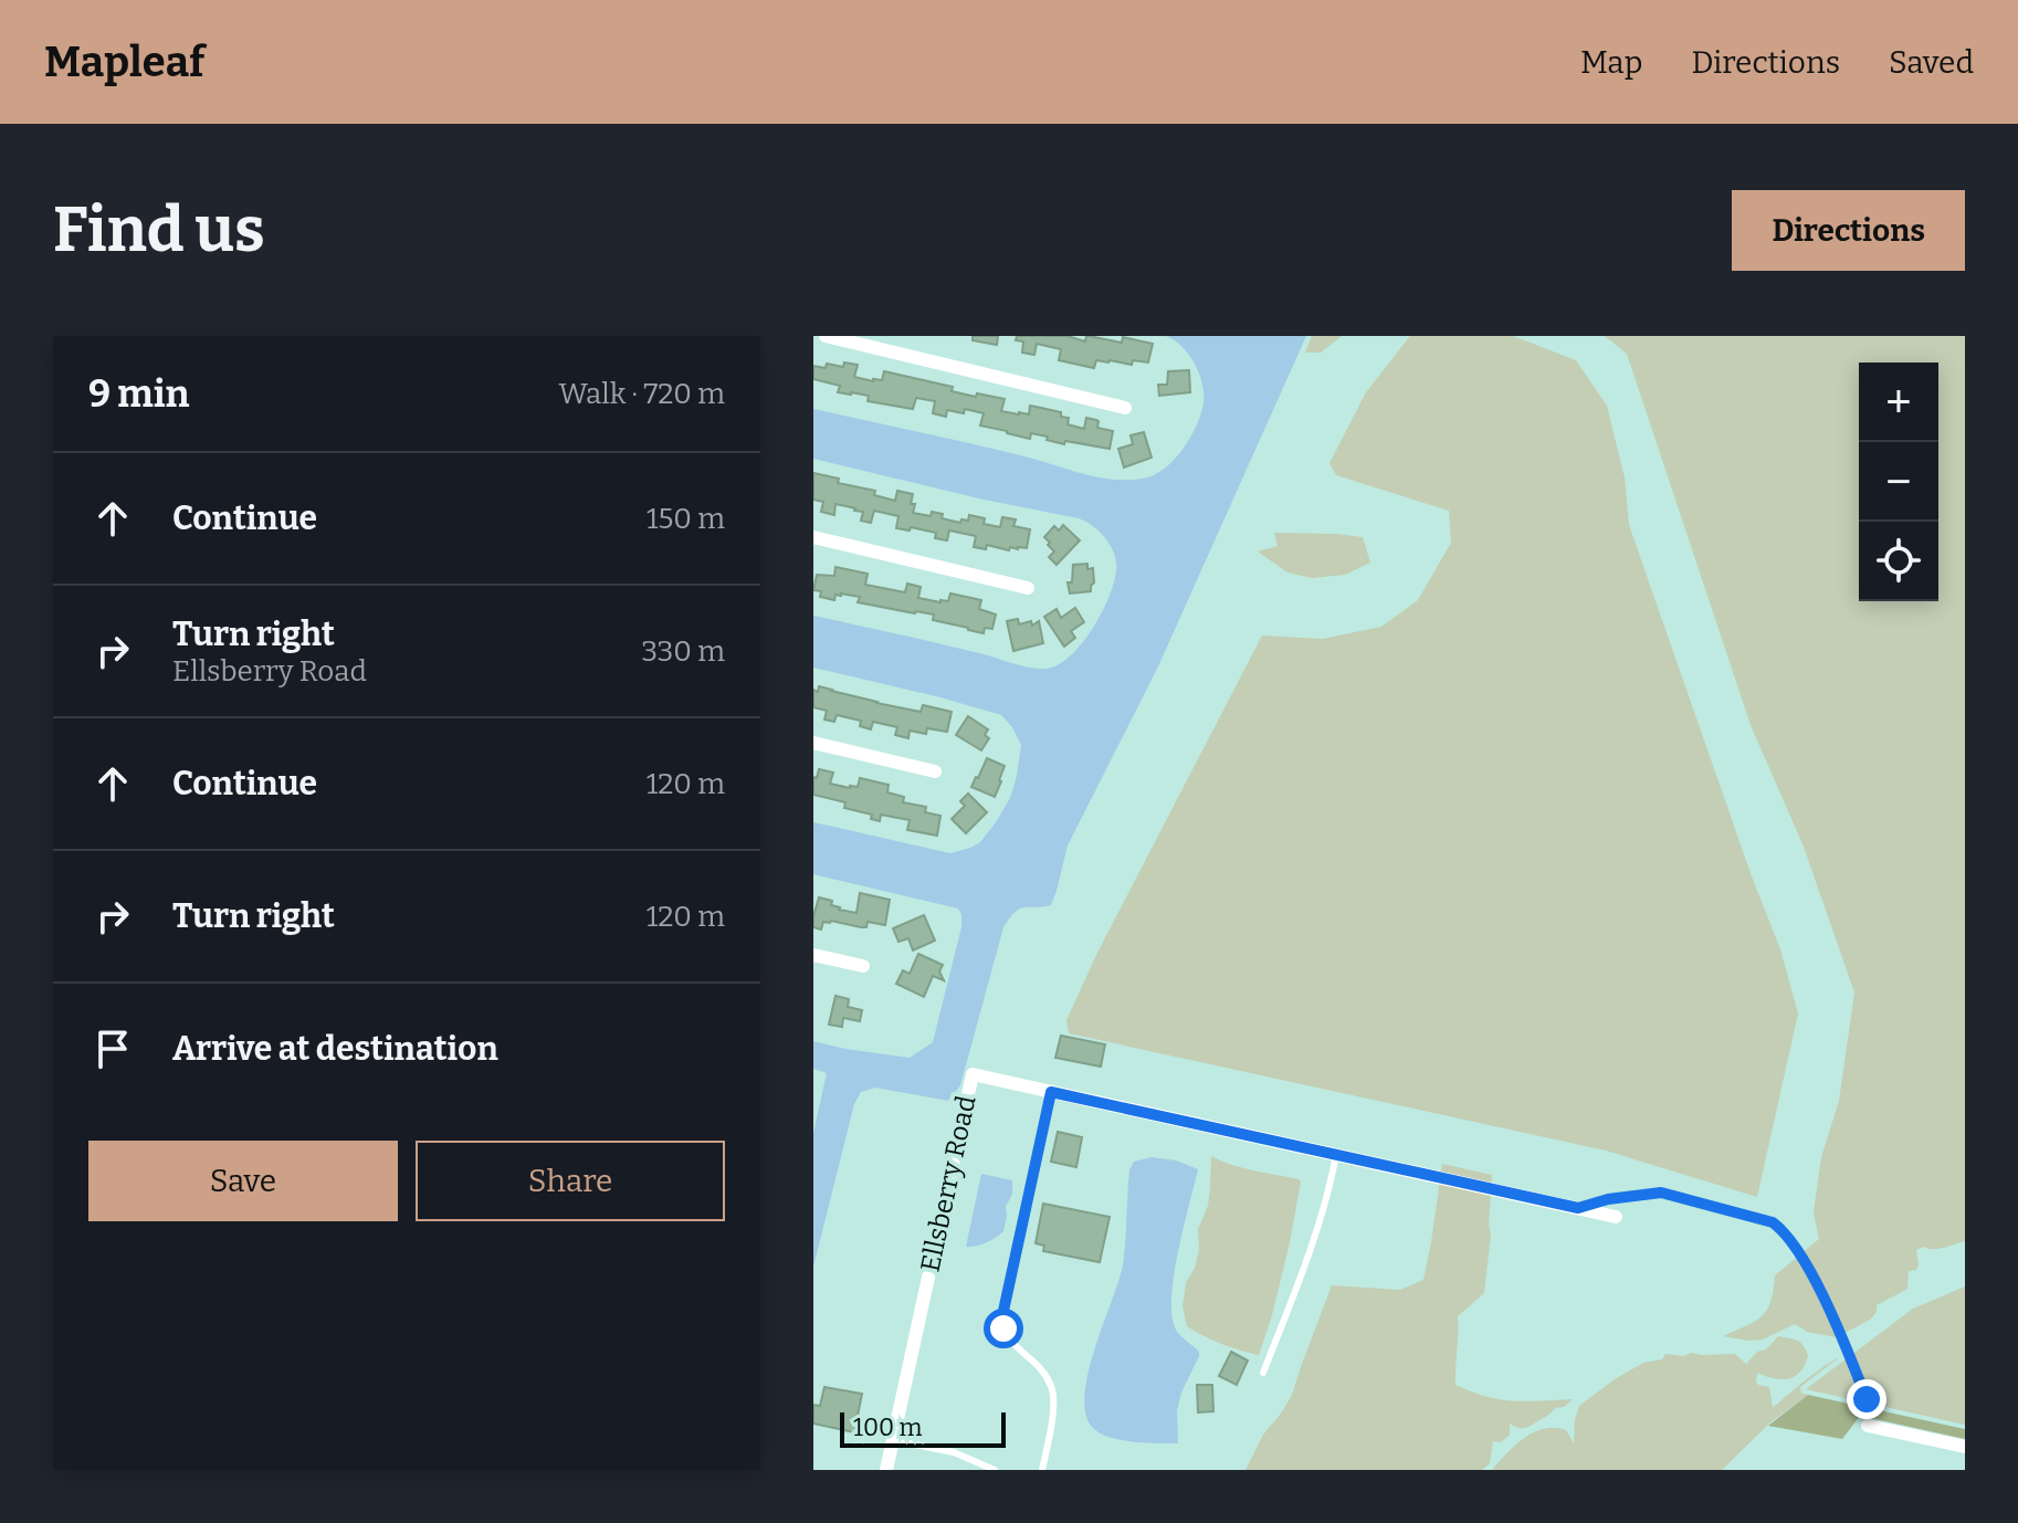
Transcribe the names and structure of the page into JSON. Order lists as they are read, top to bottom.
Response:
{
  "streets": {
    "street": ["Ellsberry Road"]
  },
  "scale_bar": "100 m",
  "page": {
    "header": "Mapleaf",
    "nav": ["Map", "Directions", "Saved"],
    "buttons": [
      "Directions",
      ["Save", "Share"]
    ],
    "title": "Find us",
    "heading": ["9 min", "Walk · 720 m"],
    "map_buttons": ["+", "−"],
    "list": [
      ["Continue", "150 m"],
      ["Turn right", "Ellsberry Road", "330 m"],
      ["Continue", "120 m"],
      ["Turn right", "120 m"],
      "Arrive at destination"
    ],
    "scale": "100 m"
  }
}
